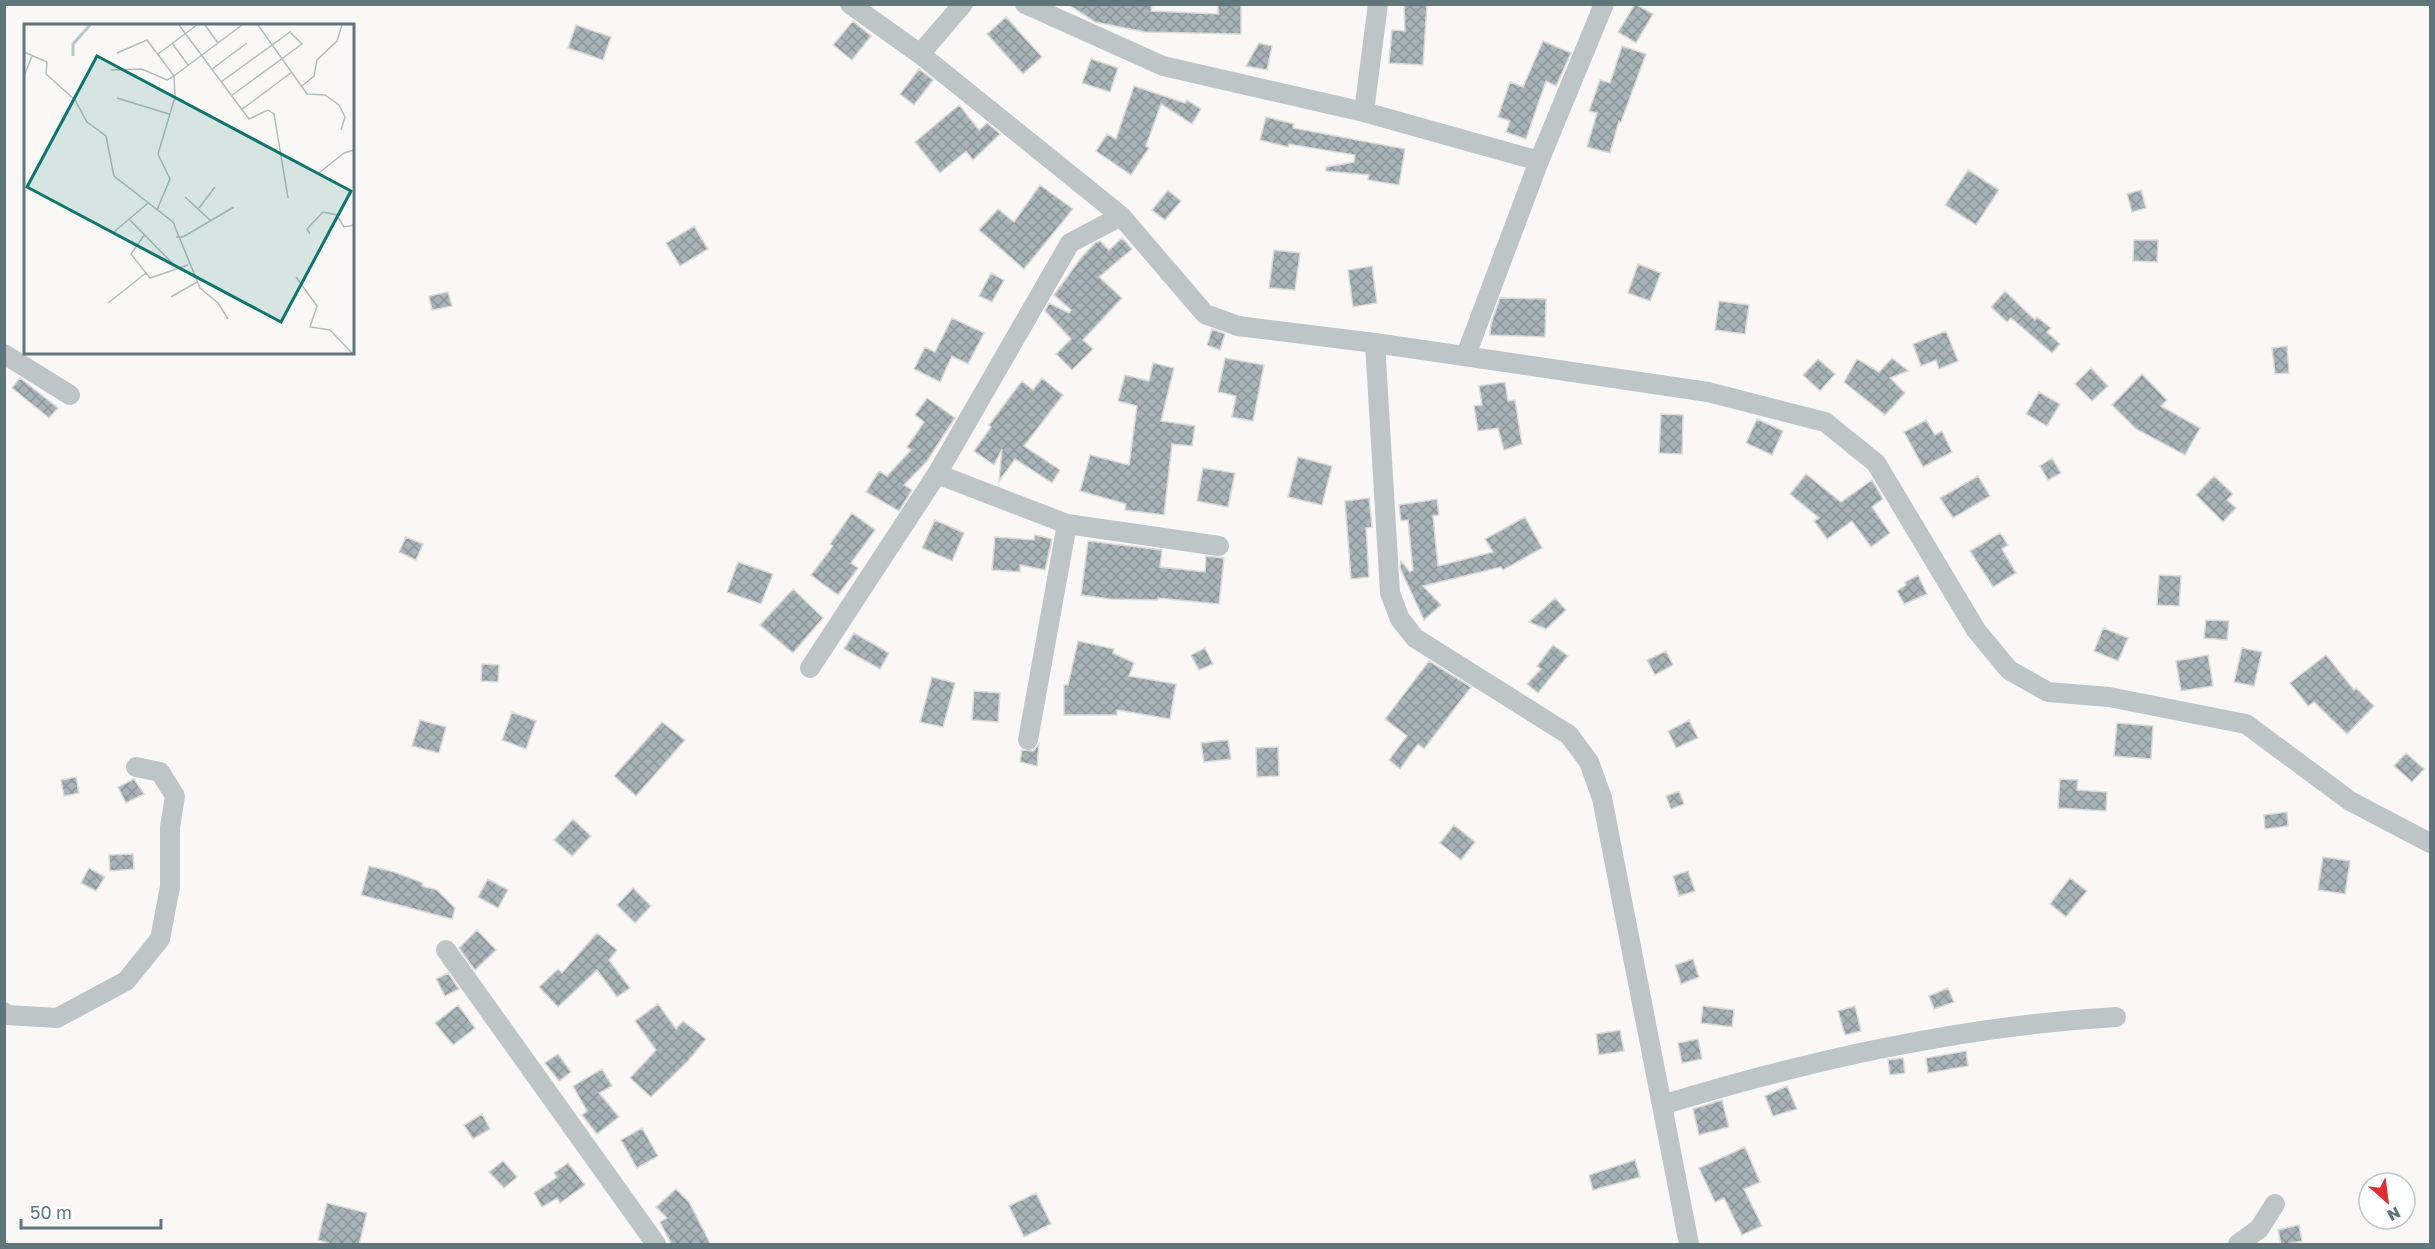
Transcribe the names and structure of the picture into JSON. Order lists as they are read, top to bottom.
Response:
{
  "scale_bar": "50 m",
  "north": "bottom right"
}
